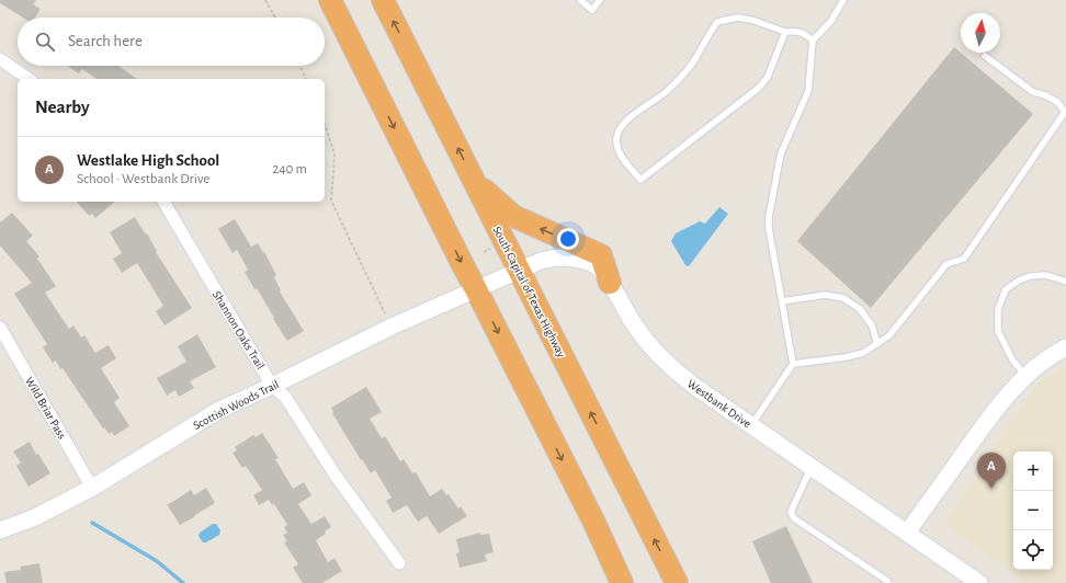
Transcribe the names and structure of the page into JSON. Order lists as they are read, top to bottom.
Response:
{
  "streets": {
    "highway": ["South Capital of Texas Highway"],
    "street": [
      "Shannon Oaks Trail",
      "Westbank Drive",
      "Scottish Woods Trail",
      "Wild Briar Pass"
    ]
  },
  "crossings": [
    ["South Capital of Texas Highway", "Westbank Drive"],
    ["Shannon Oaks Trail", "Scottish Woods Trail"],
    ["Westbank Drive", "Scottish Woods Trail"],
    ["Scottish Woods Trail", "Wild Briar Pass"]
  ],
  "north": "top",
  "page": {
    "search": "Search here",
    "heading": "Nearby",
    "list": [
      {
        "mark": "A",
        "name": "Westlake High School",
        "note": "School · Westbank Drive",
        "value": "240 m"
      }
    ],
    "map_buttons": ["+", "−"],
    "pins": "A"
  }
}
